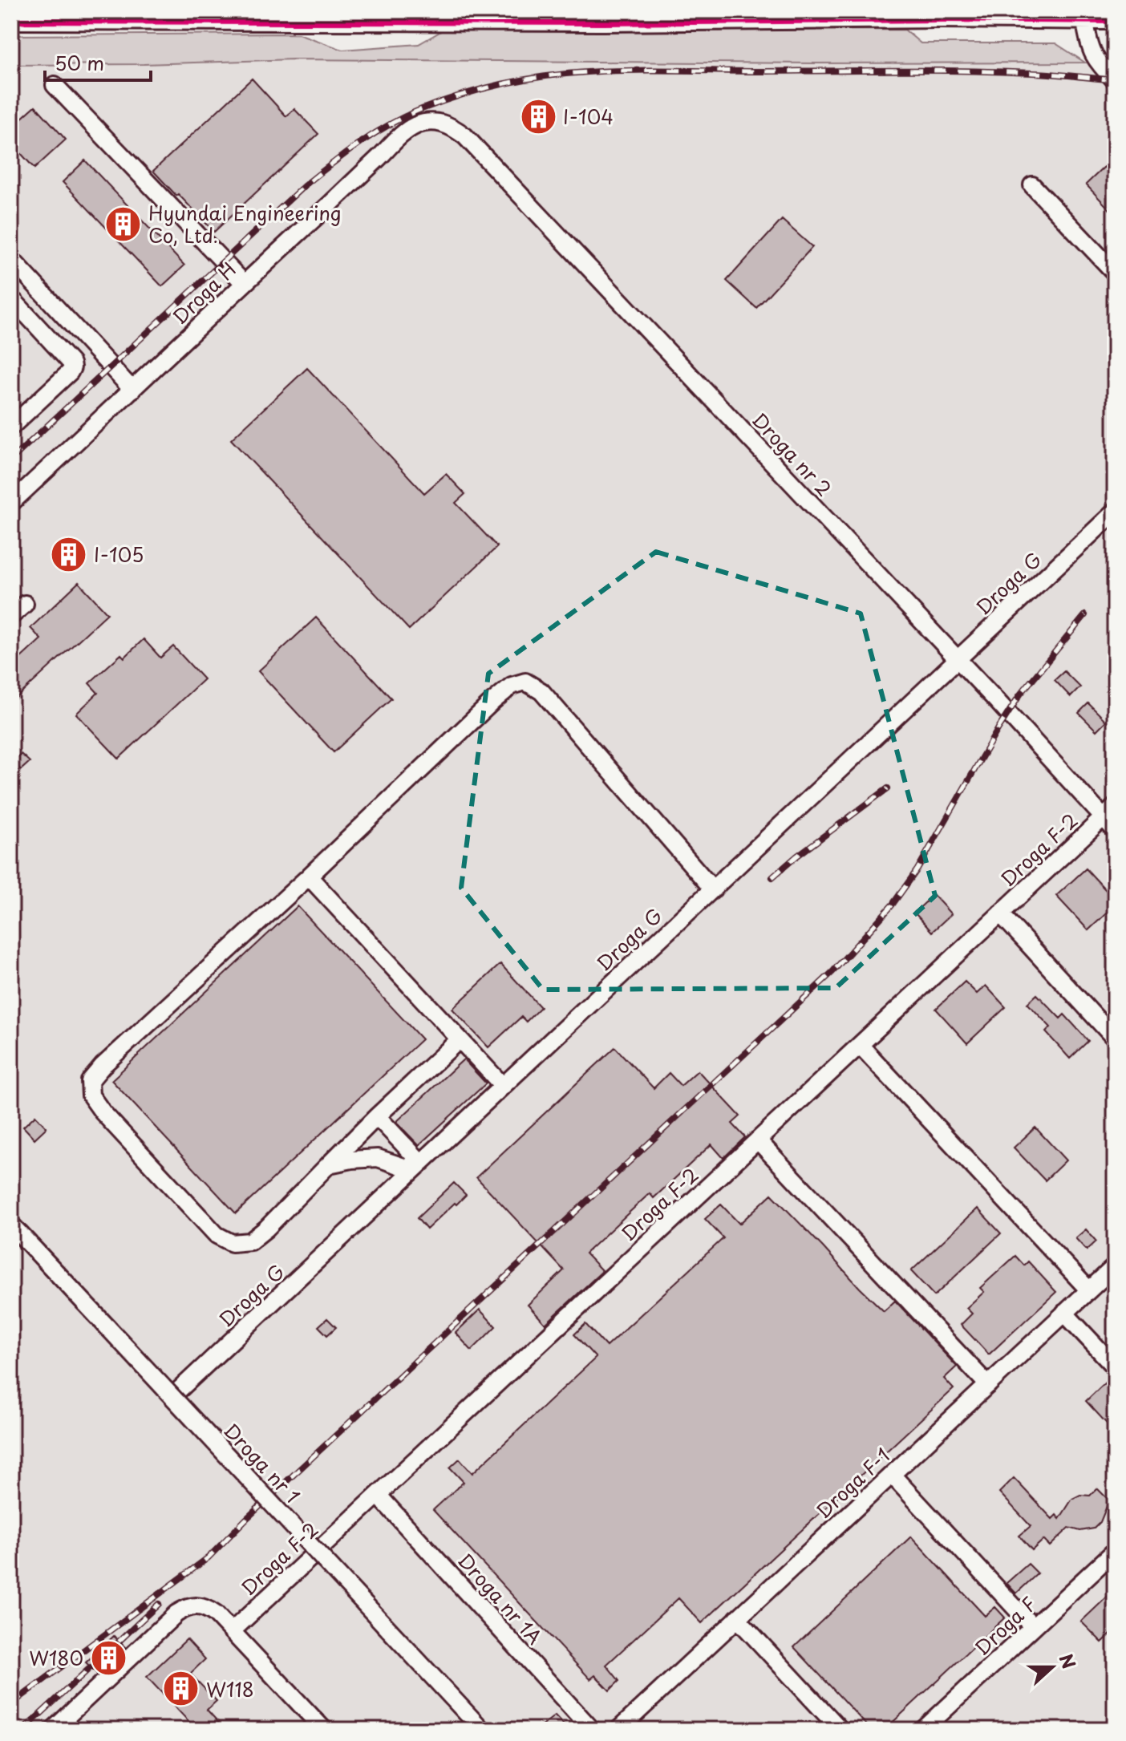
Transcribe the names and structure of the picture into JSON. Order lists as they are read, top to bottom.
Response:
{
  "streets": {
    "street": [
      "Droga H",
      "Droga nr 2",
      "Droga G",
      "Droga F-2",
      "Droga nr 1",
      "Droga F-1",
      "Droga nr 1A",
      "Droga F"
    ]
  },
  "crossings": [
    ["Droga H", "Droga nr 2"],
    ["Droga nr 2", "Droga G"],
    ["Droga nr 2", "Droga F-2"],
    ["Droga G", "Droga nr 1"],
    ["Droga F-2", "Droga nr 1A"]
  ],
  "places": {
    "building": [
      "I-104",
      "Hyundai Engineering Co, Ltd.",
      "I-105",
      "W180",
      "W118"
    ]
  },
  "scale_bar": "50 m",
  "north": "right"
}
